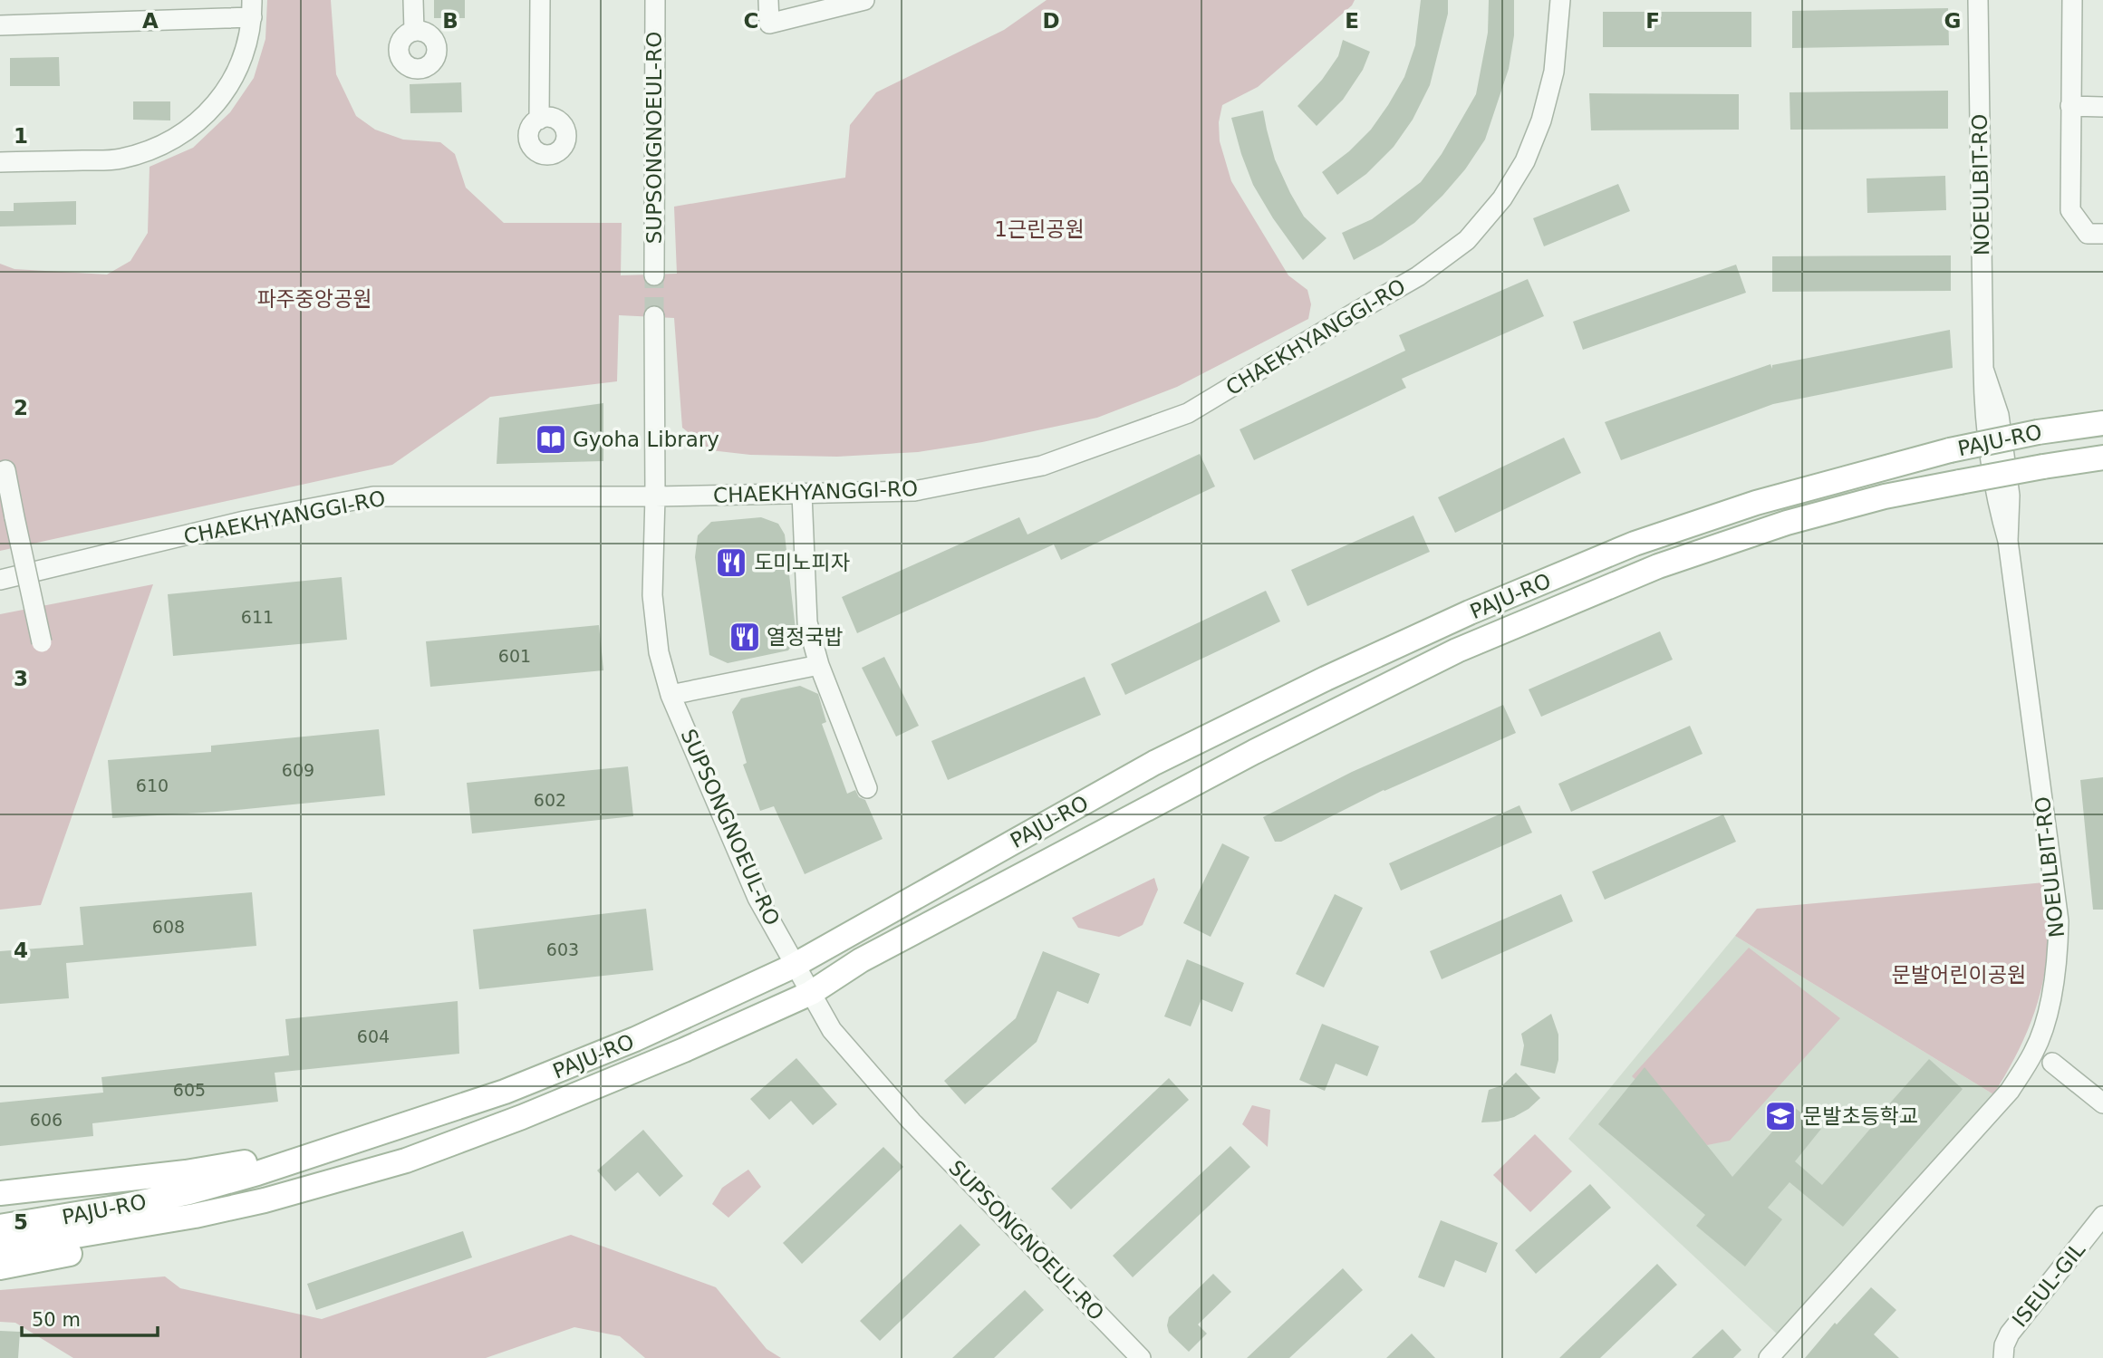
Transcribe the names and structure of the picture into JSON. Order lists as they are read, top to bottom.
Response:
{
  "streets": {
    "main road": ["PAJU-RO"],
    "street": [
      "SUPSONGNOEUL-RO",
      "NOEULBIT-RO",
      "CHAEKHYANGGI-RO",
      "ISEUL-GIL"
    ]
  },
  "crossings": [
    ["SUPSONGNOEUL-RO", "CHAEKHYANGGI-RO"],
    ["SUPSONGNOEUL-RO", "PAJU-RO"]
  ],
  "parks": ["1근린공원", "파주중앙공원", "문발어린이공원"],
  "places": {
    "library": ["Gyoha Library"],
    "restaurant": ["도미노피자", "열정국밥"],
    "school or university": ["문발초등학교"]
  },
  "house_numbers": [
    "611",
    "601",
    "609",
    "610",
    "602",
    "608",
    "603",
    "604",
    "605",
    "606"
  ],
  "scale_bar": "50 m",
  "grid": {
    "columns": [
      "A",
      "B",
      "C",
      "D",
      "E",
      "F",
      "G"
    ],
    "rows": [
      "1",
      "2",
      "3",
      "4",
      "5"
    ]
  }
}
